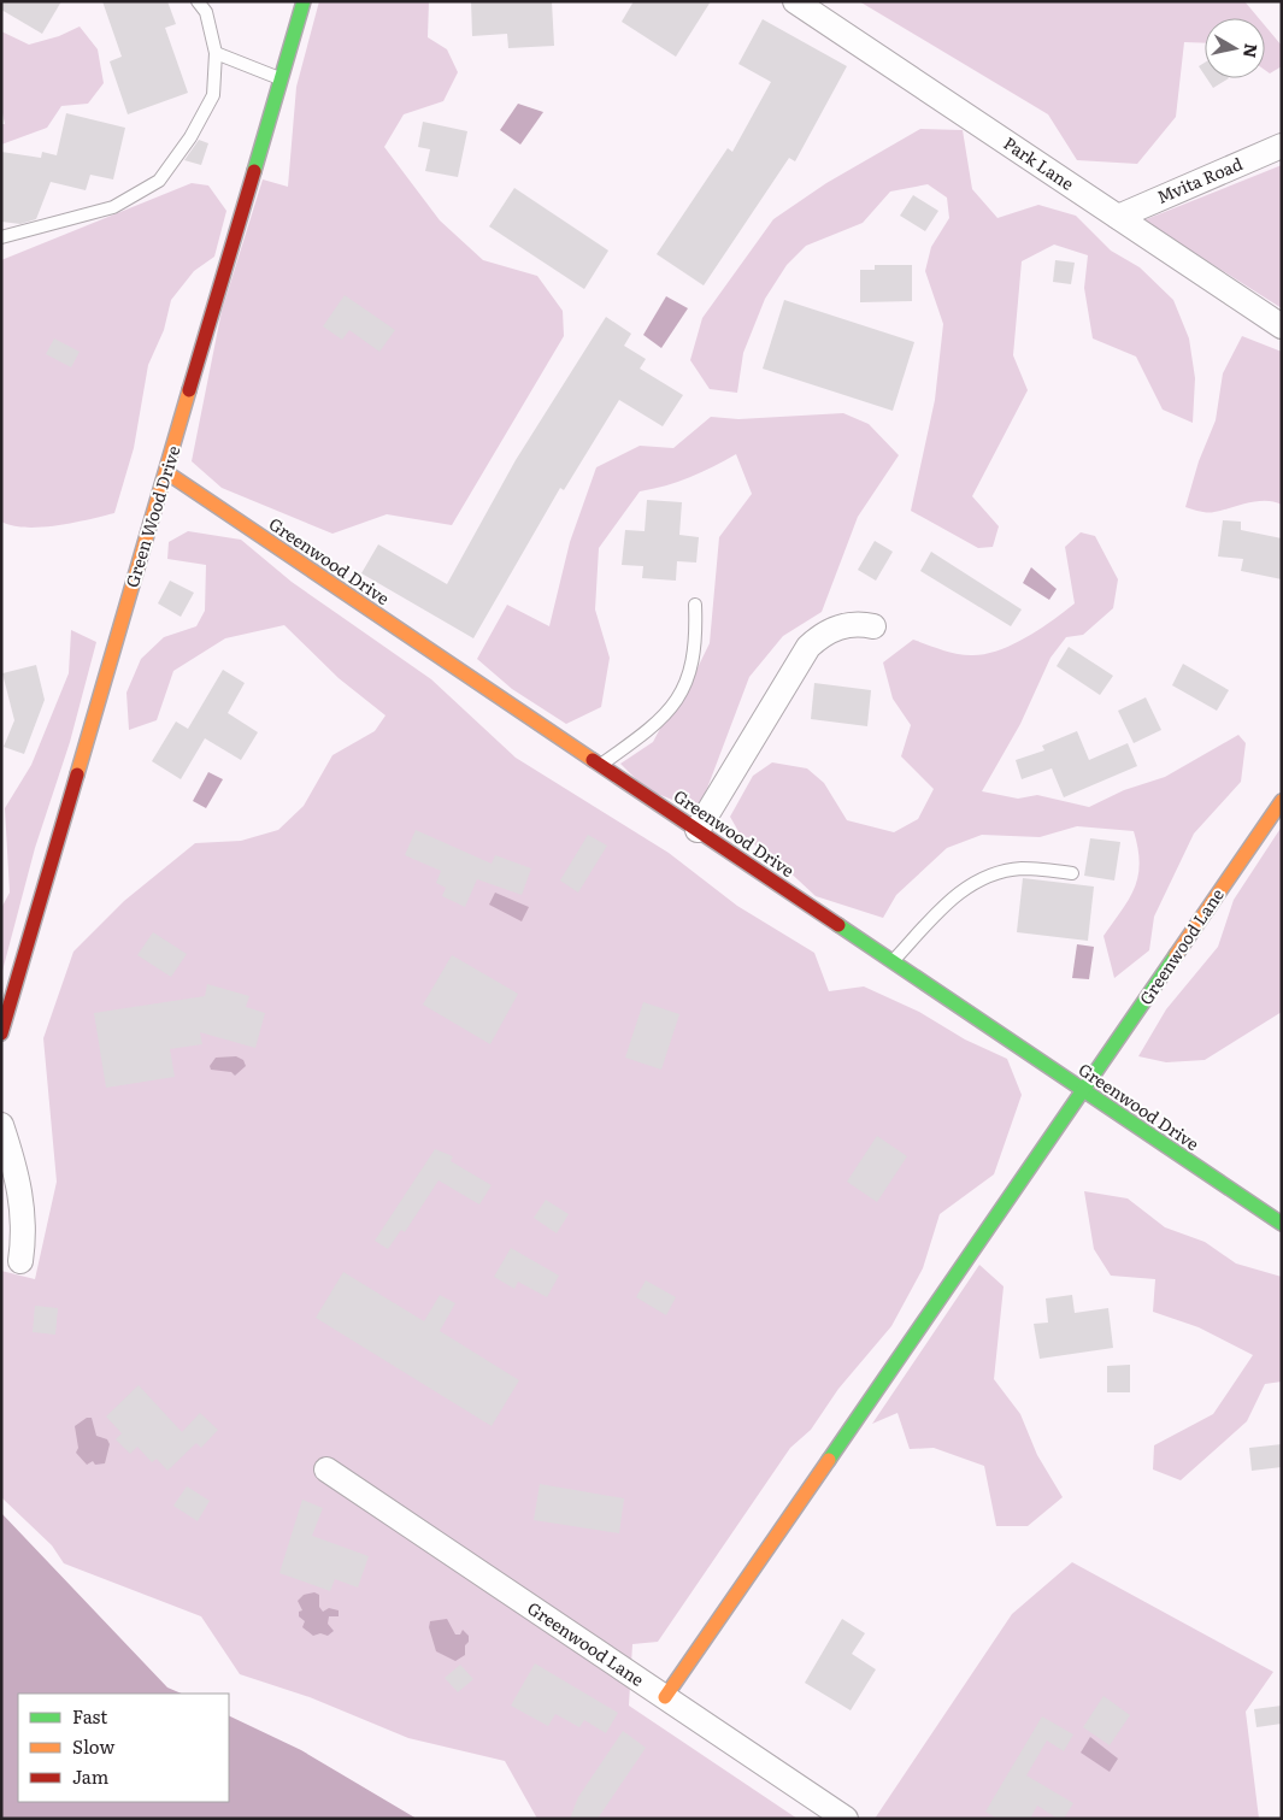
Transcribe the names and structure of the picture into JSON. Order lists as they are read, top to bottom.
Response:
{
  "streets": {
    "street": [
      "Park Lane",
      "Mvita Road",
      "Green Wood Drive",
      "Greenwood Drive",
      "Greenwood Lane"
    ]
  },
  "crossings": [
    ["Park Lane", "Mvita Road"],
    ["Green Wood Drive", "Greenwood Drive"],
    ["Greenwood Drive", "Greenwood Lane"]
  ],
  "legend": ["Fast", "Slow", "Jam"],
  "north": "right"
}
